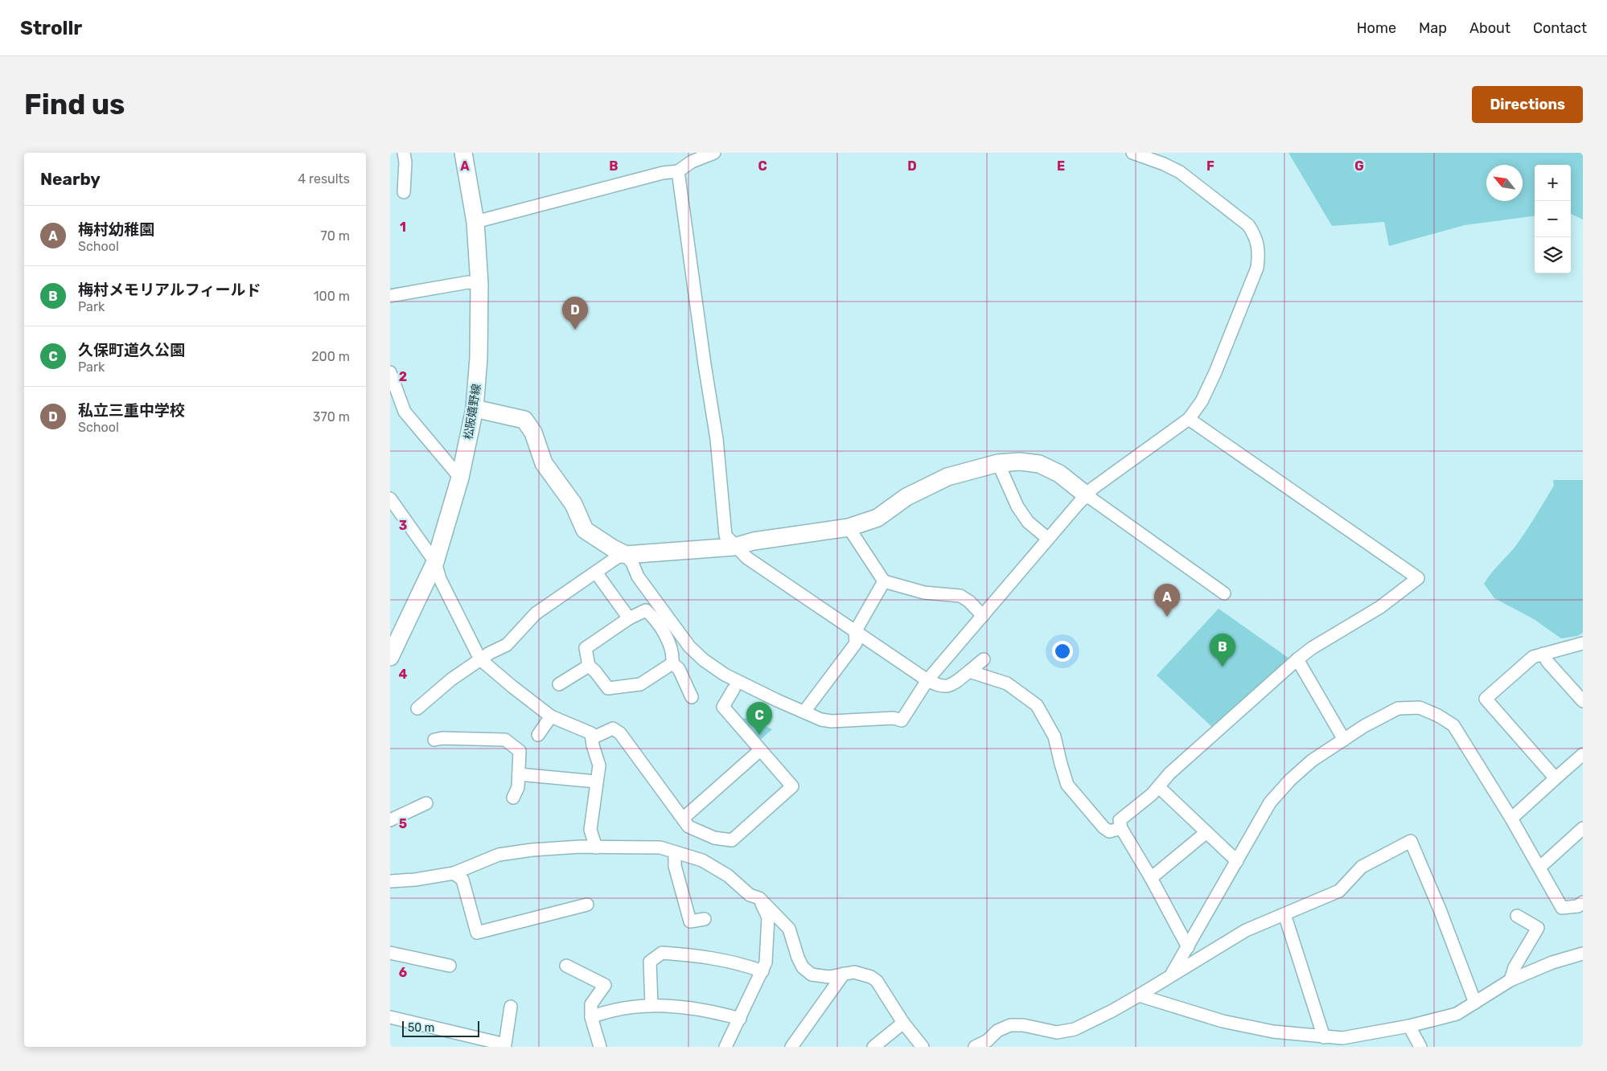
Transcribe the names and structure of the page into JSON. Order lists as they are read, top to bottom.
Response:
{
  "streets": {
    "street": ["松阪嬉野線"]
  },
  "scale_bar": "50 m",
  "north": "top left",
  "page": {
    "header": "Strollr",
    "nav": [
      "Home",
      "Map",
      "About",
      "Contact"
    ],
    "buttons": "Directions",
    "title": "Find us",
    "heading": ["Nearby", "4 results"],
    "map_buttons": ["+", "−"],
    "list": [
      {
        "mark": "A",
        "name": "梅村幼稚園",
        "note": "School",
        "value": "70 m"
      },
      {
        "mark": "B",
        "name": "梅村メモリアルフィールド",
        "note": "Park",
        "value": "100 m"
      },
      {
        "mark": "C",
        "name": "久保町道久公園",
        "note": "Park",
        "value": "200 m"
      },
      {
        "mark": "D",
        "name": "私立三重中学校",
        "note": "School",
        "value": "370 m"
      }
    ],
    "pins": [
      "D",
      "A",
      "B",
      "C"
    ],
    "scale": "50 m"
  },
  "grid": {
    "columns": [
      "A",
      "B",
      "C",
      "D",
      "E",
      "F",
      "G"
    ],
    "rows": [
      "1",
      "2",
      "3",
      "4",
      "5",
      "6"
    ]
  }
}
